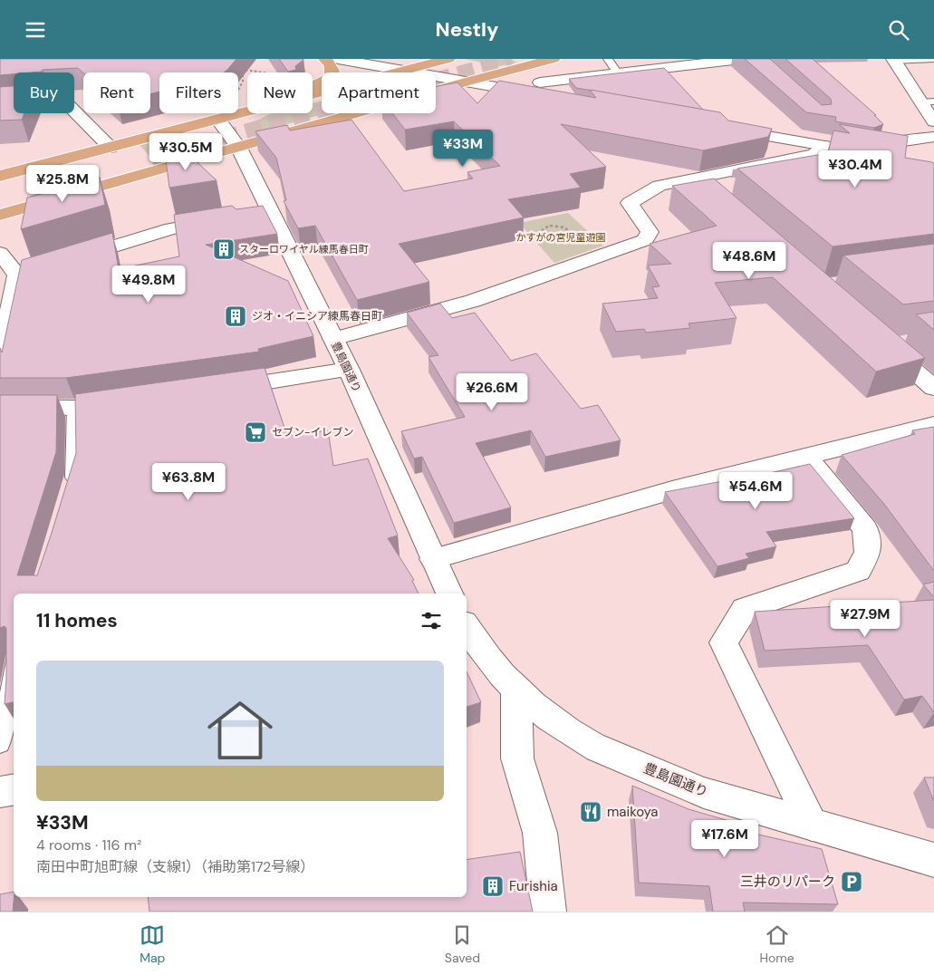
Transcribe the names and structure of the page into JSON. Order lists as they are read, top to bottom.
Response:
{
  "streets": {
    "street": ["豊島園通り"]
  },
  "parks": ["かすがの宮児童遊園"],
  "places": {
    "building": ["スターロワイヤル練馬春日町", "ジオ・イニシア練馬春日町", "Furishia"],
    "supermarket": ["セブン-イレブン"],
    "restaurant": ["maikoya"],
    "parking": ["三井のリパーク"]
  },
  "page": {
    "header": "Nestly",
    "chip": [
      "Buy",
      "Rent",
      "Filters",
      "New",
      "Apartment"
    ],
    "price": [
      "¥33M",
      "¥30.5M",
      "¥30.4M",
      "¥25.8M",
      "¥48.6M",
      "¥49.8M",
      "¥26.6M",
      "¥63.8M",
      "¥54.6M",
      "¥27.9M",
      "¥17.6M"
    ],
    "heading": "11 homes",
    "list": [
      {
        "name": "¥33M",
        "note": "4 rooms · 116 m² · 南田中町旭町線（支線1）（補助第172号線）"
      }
    ],
    "tabs": ["Map", "Saved", "Home"]
  }
}
